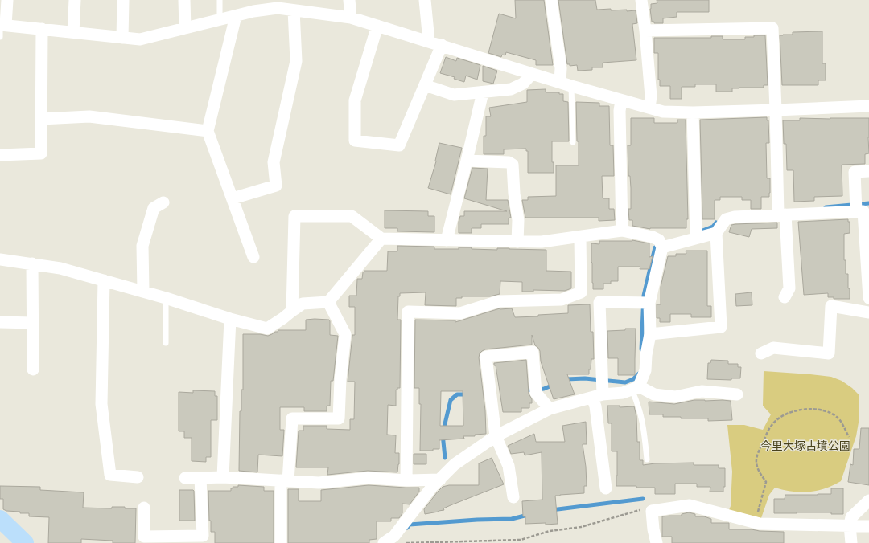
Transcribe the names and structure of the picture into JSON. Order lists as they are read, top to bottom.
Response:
{
  "parks": ["今里大塚古墳公園"]
}
